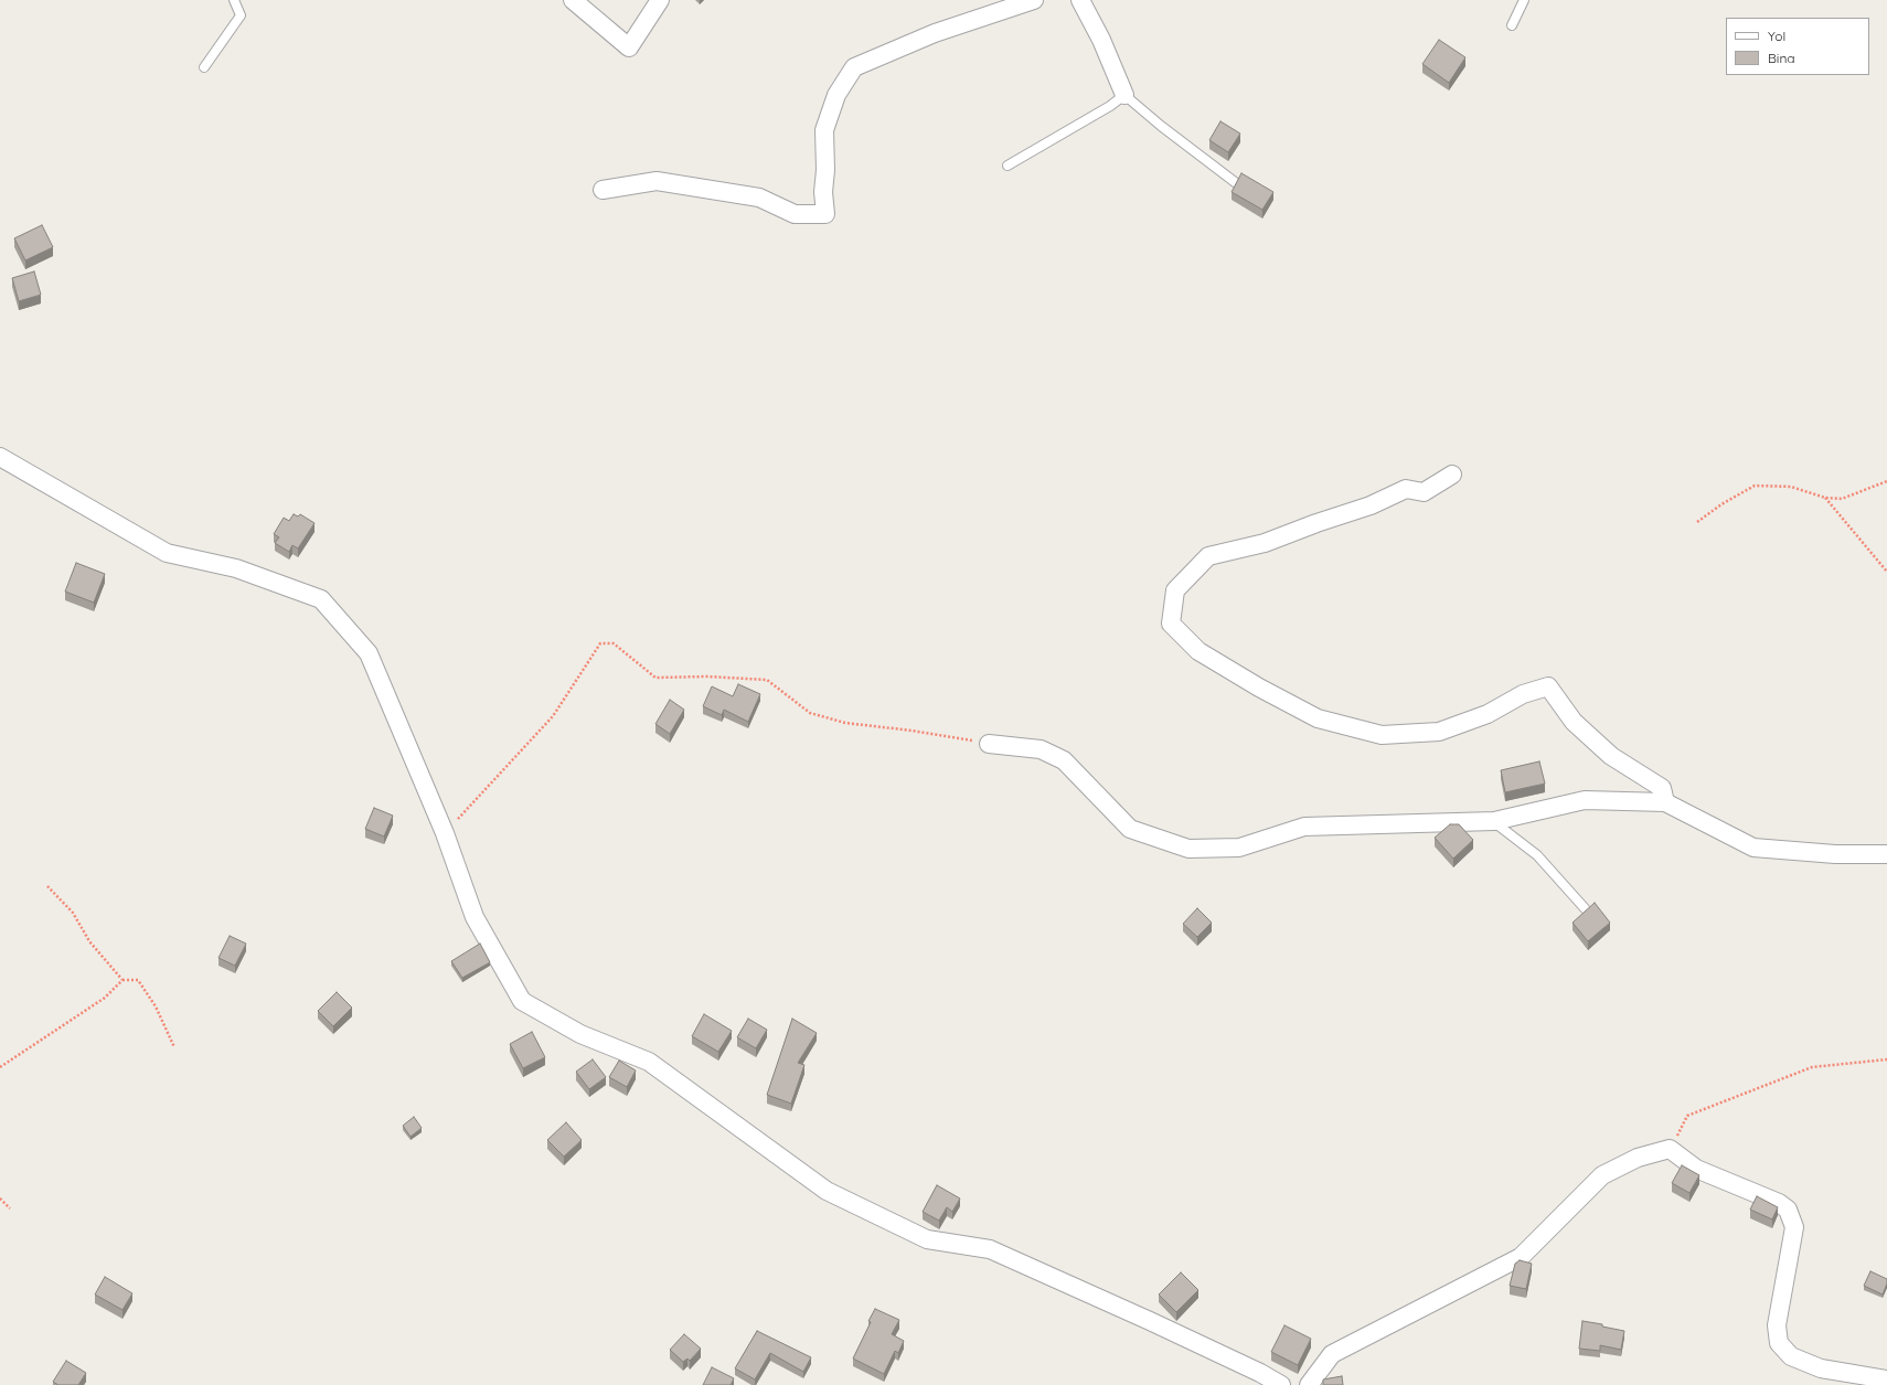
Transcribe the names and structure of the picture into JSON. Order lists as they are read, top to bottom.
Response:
{
  "legend": ["Yol", "Bina"]
}
